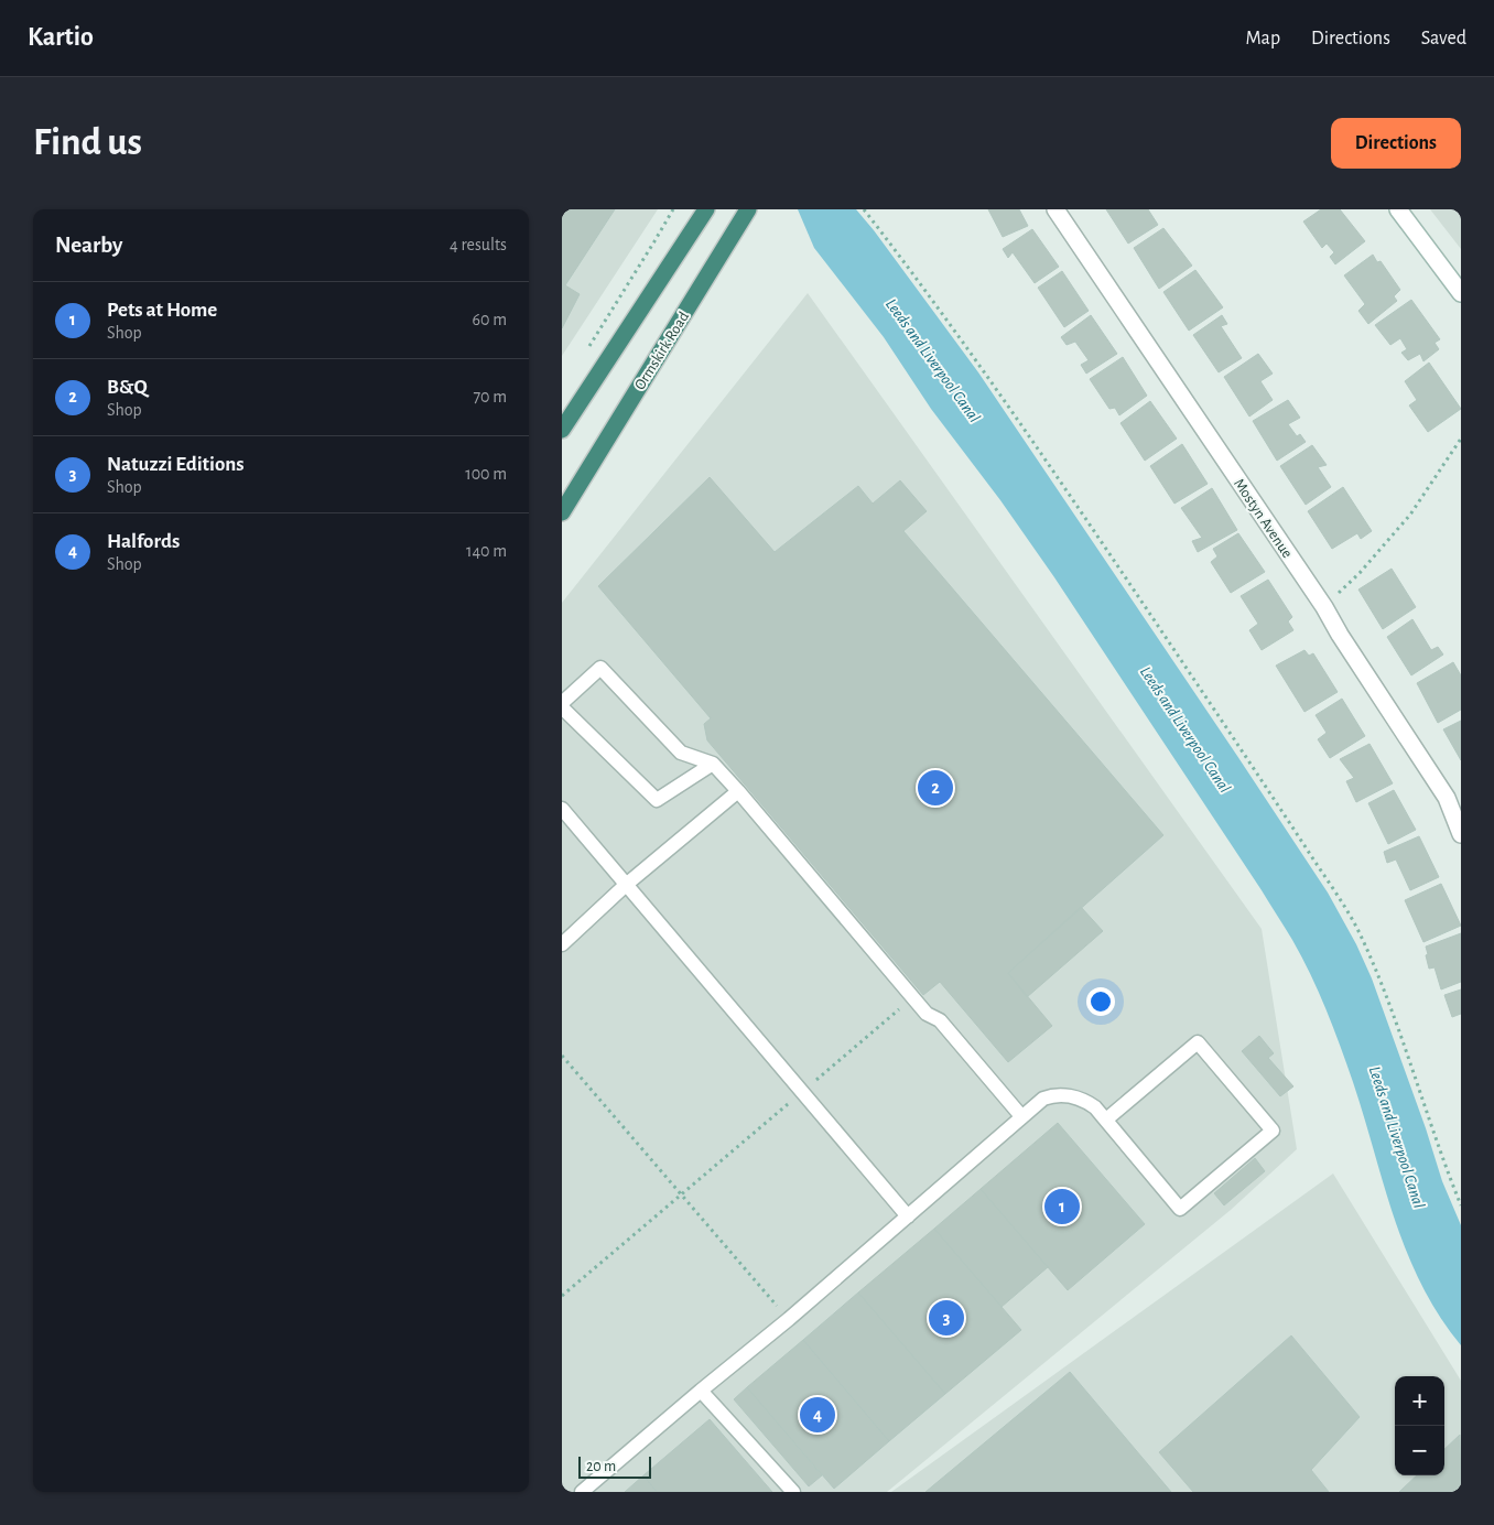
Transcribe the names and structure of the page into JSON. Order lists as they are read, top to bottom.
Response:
{
  "streets": {
    "highway": ["Ormskirk Road"],
    "street": ["Mostyn Avenue"]
  },
  "water": ["Leeds and Liverpool Canal"],
  "scale_bar": "20 m",
  "page": {
    "header": "Kartio",
    "nav": ["Map", "Directions", "Saved"],
    "buttons": "Directions",
    "title": "Find us",
    "heading": ["Nearby", "4 results"],
    "list": [
      {
        "mark": "1",
        "name": "Pets at Home",
        "note": "Shop",
        "value": "60 m"
      },
      {
        "mark": "2",
        "name": "B&Q",
        "note": "Shop",
        "value": "70 m"
      },
      {
        "mark": "3",
        "name": "Natuzzi Editions",
        "note": "Shop",
        "value": "100 m"
      },
      {
        "mark": "4",
        "name": "Halfords",
        "note": "Shop",
        "value": "140 m"
      }
    ],
    "pins": [
      "2",
      "1",
      "3",
      "4"
    ],
    "map_buttons": ["+", "−"],
    "scale": "20 m"
  }
}
